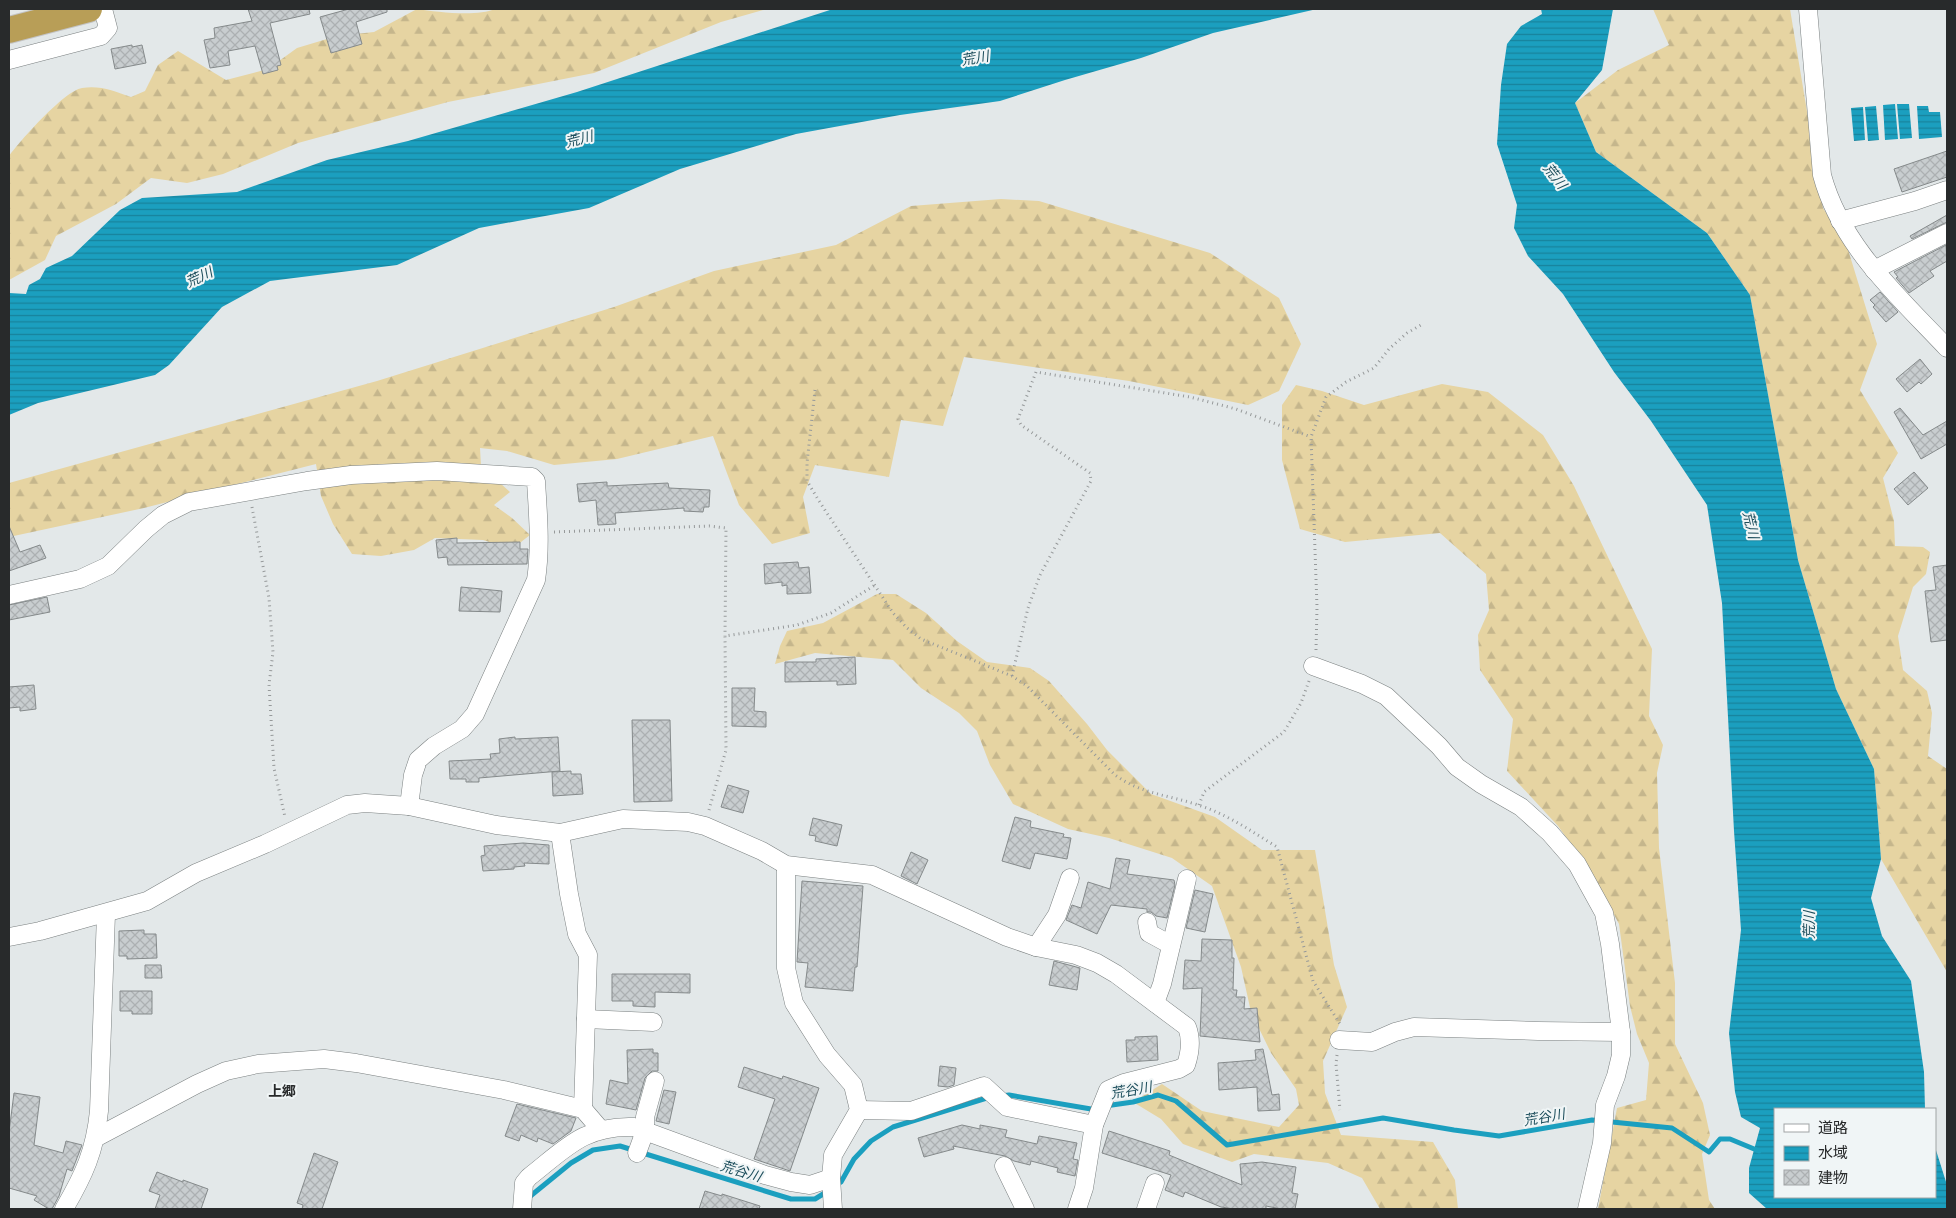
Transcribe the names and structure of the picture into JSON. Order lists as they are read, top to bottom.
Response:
{
  "districts": ["上郷"],
  "water": ["荒川", "荒谷川"],
  "legend": ["道路", "水域", "建物"]
}
